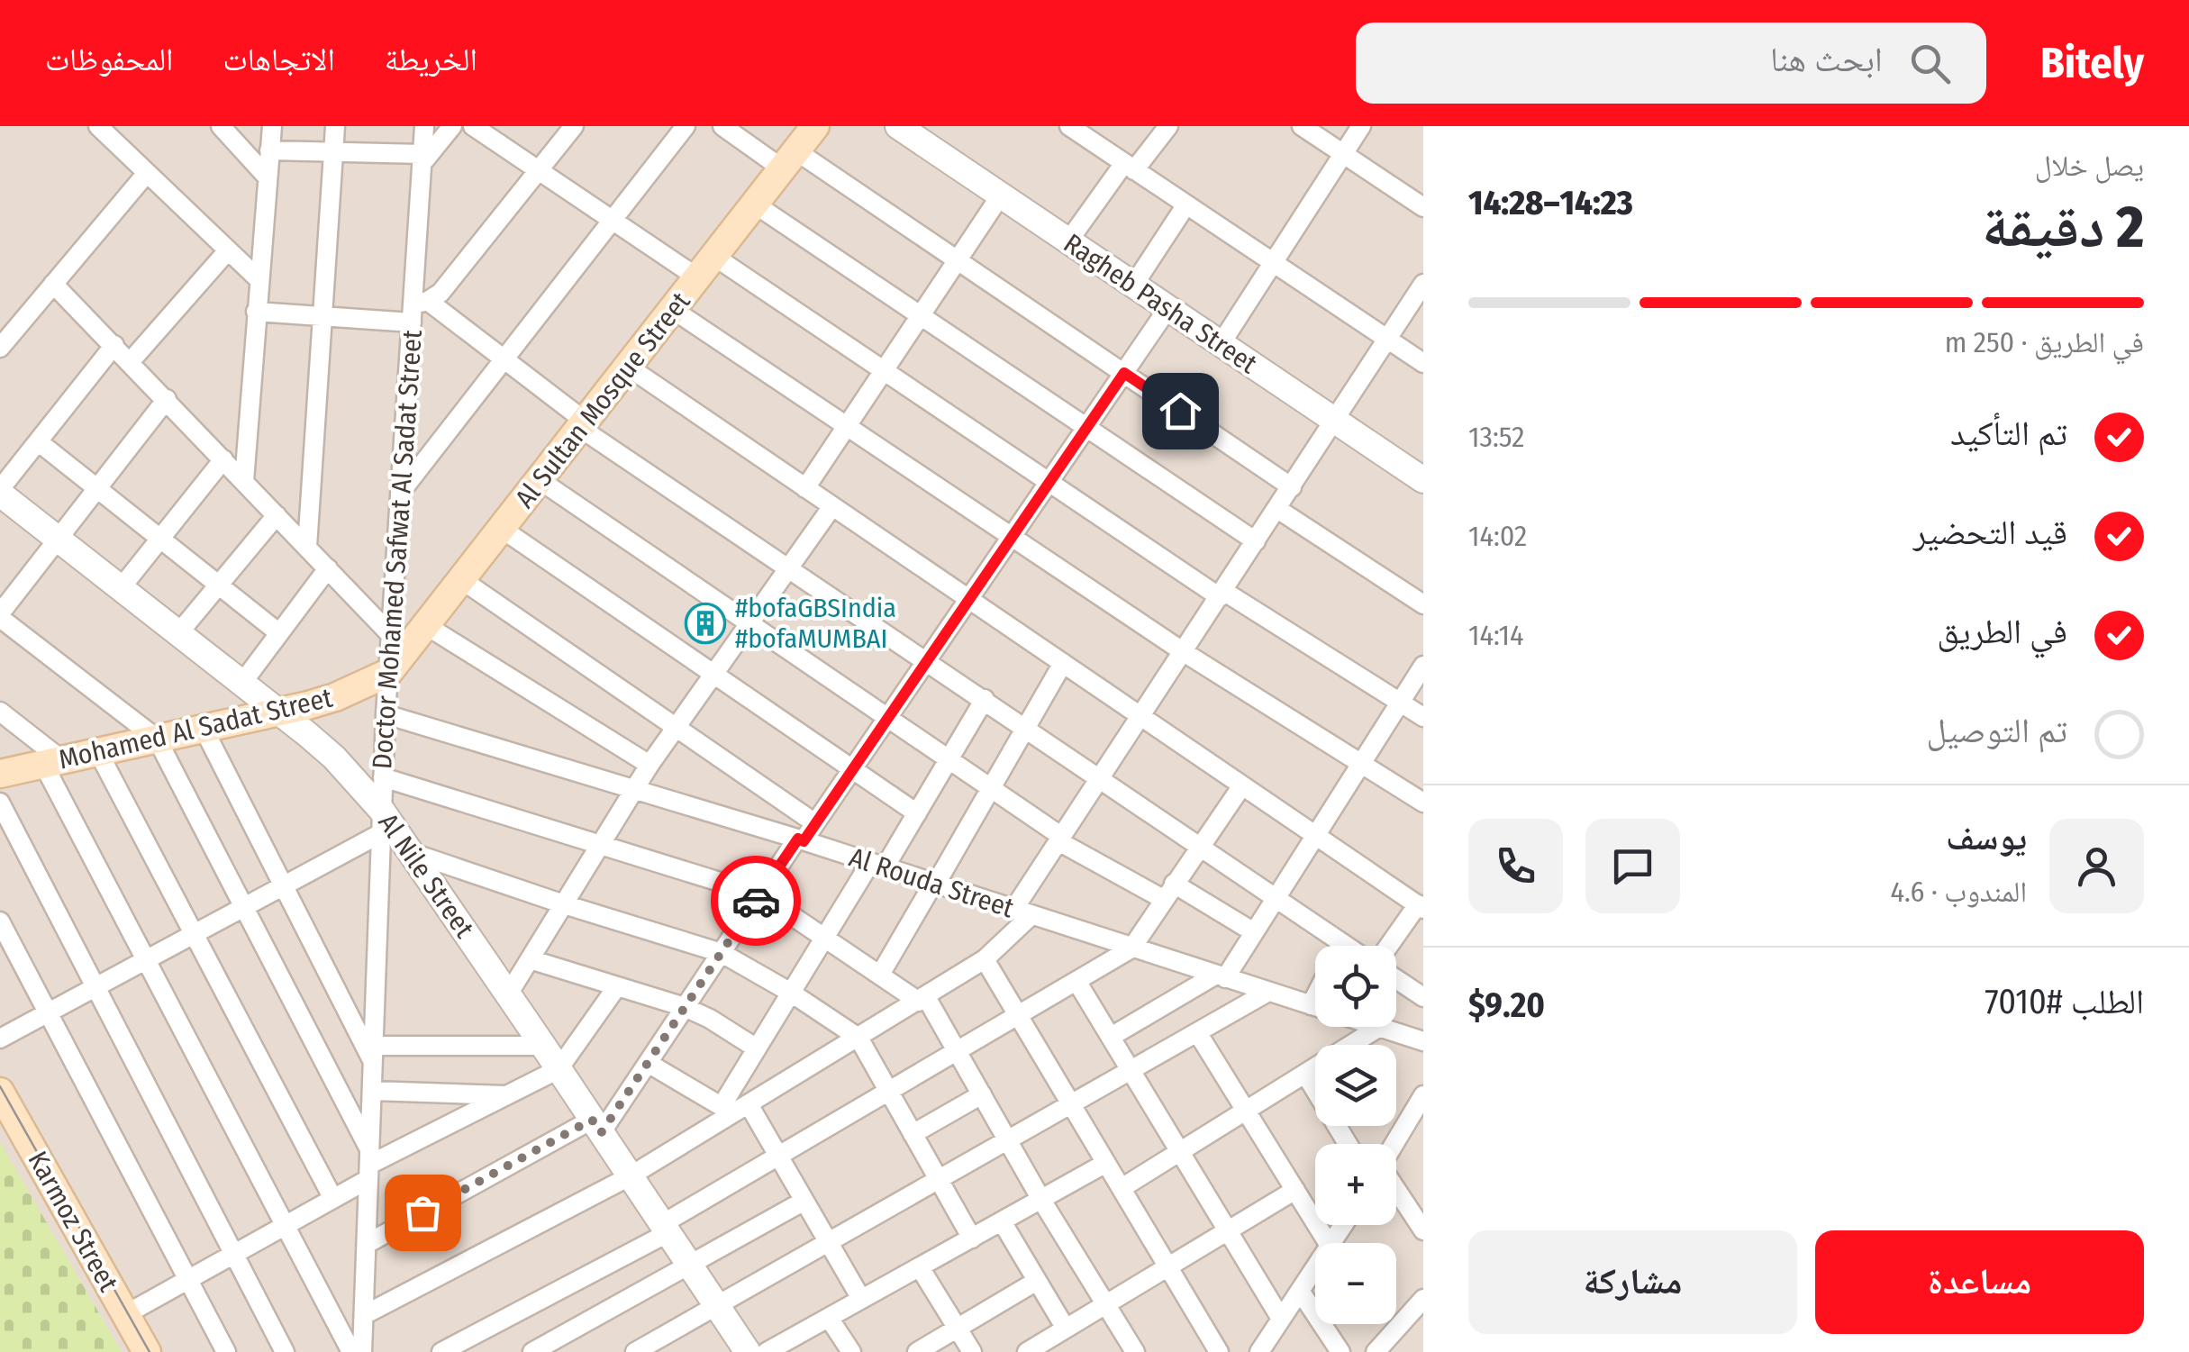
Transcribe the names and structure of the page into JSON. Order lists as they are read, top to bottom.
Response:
{
  "streets": {
    "main road": ["Al Sultan Mosque Street", "Mohamed Al Sadat Street", "Karmoz Street"],
    "street": [
      "Ragheb Pasha Street",
      "Doctor Mohamed Safwat Al Sadat Street",
      "Al Nile Street",
      "Al Rouda Street"
    ]
  },
  "crossings": [
    ["Al Sultan Mosque Street", "Doctor Mohamed Safwat Al Sadat Street"],
    ["Al Sultan Mosque Street", "Mohamed Al Sadat Street"],
    ["Doctor Mohamed Safwat Al Sadat Street", "Mohamed Al Sadat Street"],
    ["Doctor Mohamed Safwat Al Sadat Street", "Al Nile Street"],
    ["Doctor Mohamed Safwat Al Sadat Street", "Al Rouda Street"],
    ["Mohamed Al Sadat Street", "Al Nile Street"]
  ],
  "places": {
    "building": ["#bofaGBSIndia #bofaMUMBAI"]
  },
  "page": {
    "header": "Bitely",
    "search": "ابحث هنا",
    "nav": ["الخريطة", "الاتجاهات", "المحفوظات"],
    "heading": ["2 دقيقة", "يصل خلال", "14:23–14:28"],
    "panel": [
      "يوسف",
      "المندوب · 4.6",
      "الطلب #7010",
      "$9.20"
    ],
    "bar": "في الطريق · 250 m",
    "list": [
      ["تم التأكيد", "13:52"],
      ["قيد التحضير", "14:02"],
      ["في الطريق", "14:14"],
      "تم التوصيل"
    ],
    "map_buttons": ["+", "−"],
    "buttons": ["مساعدة", "مشاركة"]
  }
}
